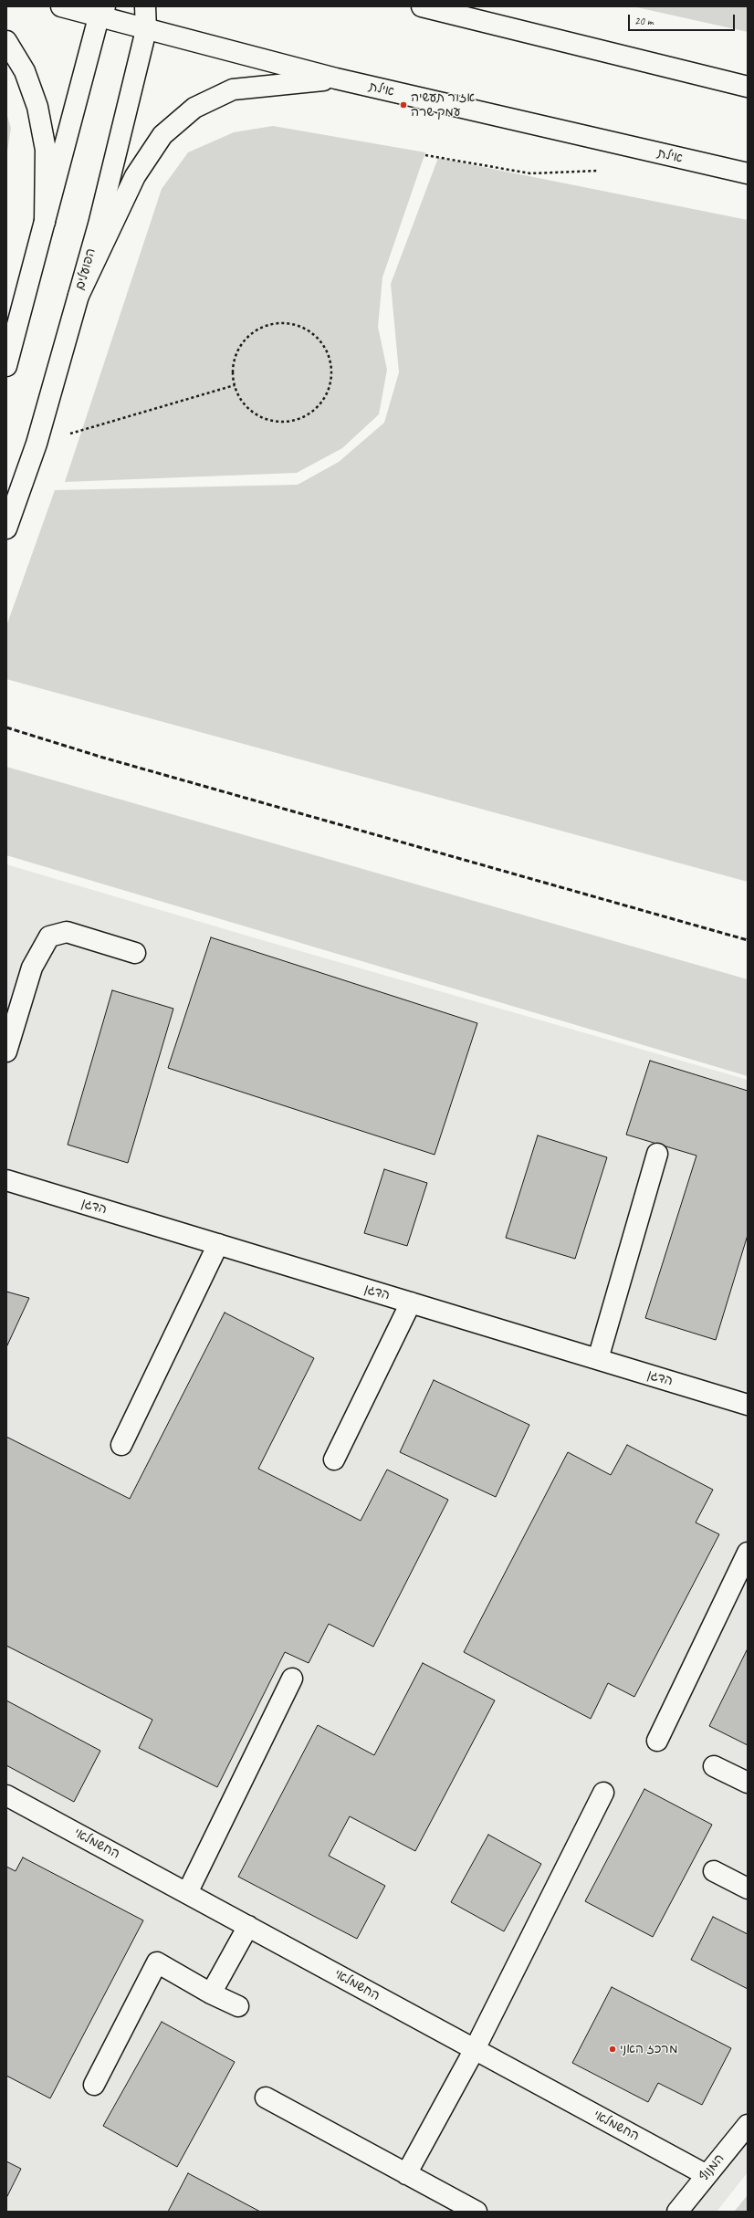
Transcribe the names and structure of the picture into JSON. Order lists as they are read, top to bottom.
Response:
{
  "streets": {
    "street": [
      "אילת",
      "הפועלים",
      "הדגן",
      "החשמלאי",
      "המנוף"
    ]
  },
  "crossings": [
    ["אילת", "הפועלים"],
    ["החשמלאי", "המנוף"]
  ],
  "places": ["אזור תעשיה עמק שרה", "מרכז האני"],
  "scale_bar": "20 m"
}
